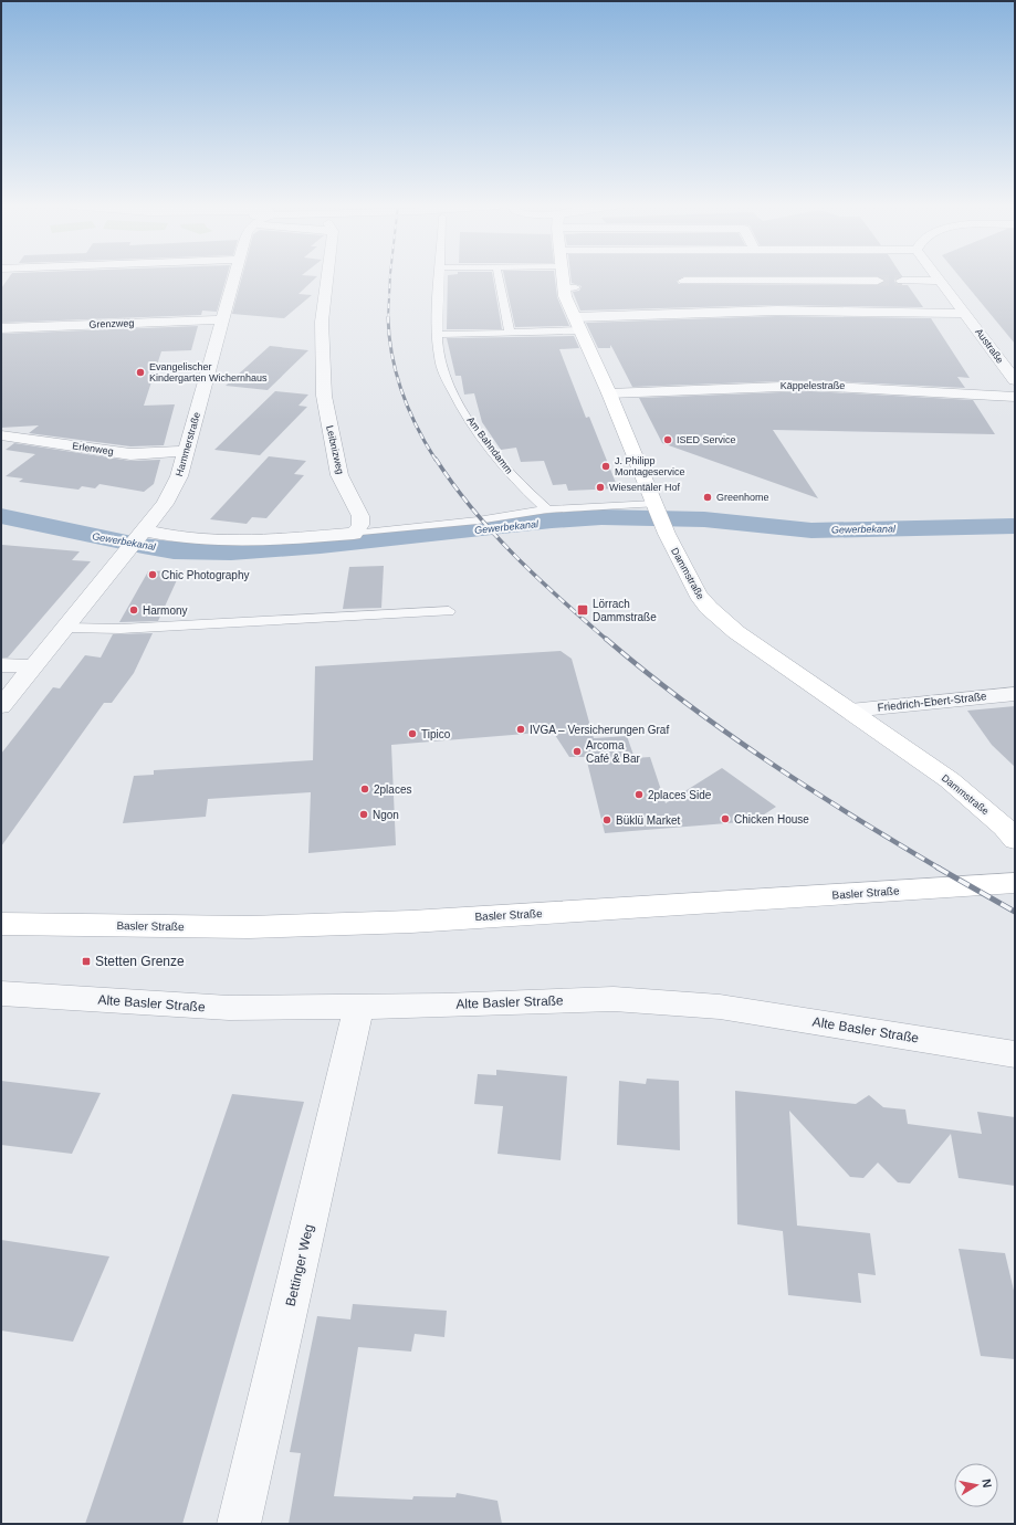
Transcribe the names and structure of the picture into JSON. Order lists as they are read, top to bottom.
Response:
{
  "streets": {
    "main road": ["Dammstraße", "Basler Straße"],
    "street": [
      "Grenzweg",
      "Austraße",
      "Käppelestraße",
      "Hammerstraße",
      "Erlenweg",
      "Leibnizweg",
      "Friedrich-Ebert-Straße",
      "Alte Basler Straße",
      "Bettinger Weg"
    ],
    "lane": ["Am Bahndamm"]
  },
  "crossings": [
    ["Grenzweg", "Hammerstraße"],
    ["Käppelestraße", "Dammstraße"],
    ["Hammerstraße", "Erlenweg"],
    ["Dammstraße", "Friedrich-Ebert-Straße"],
    ["Alte Basler Straße", "Bettinger Weg"]
  ],
  "water": ["Gewerbekanal"],
  "places": {
    "other": [
      "Evangelischer Kindergarten Wichernhaus",
      "ISED Service",
      "J. Philipp Montageservice",
      "Wiesentäler Hof",
      "Greenhome",
      "Chic Photography",
      "Harmony",
      "IVGA – Versicherungen Graf",
      "Tipico",
      "Arcoma Café & Bar",
      "2places",
      "2places Side",
      "Ngon",
      "Chicken House",
      "Büklü Market"
    ],
    "transit": ["Lörrach Dammstraße", "Stetten Grenze"]
  },
  "north": "right"
}
